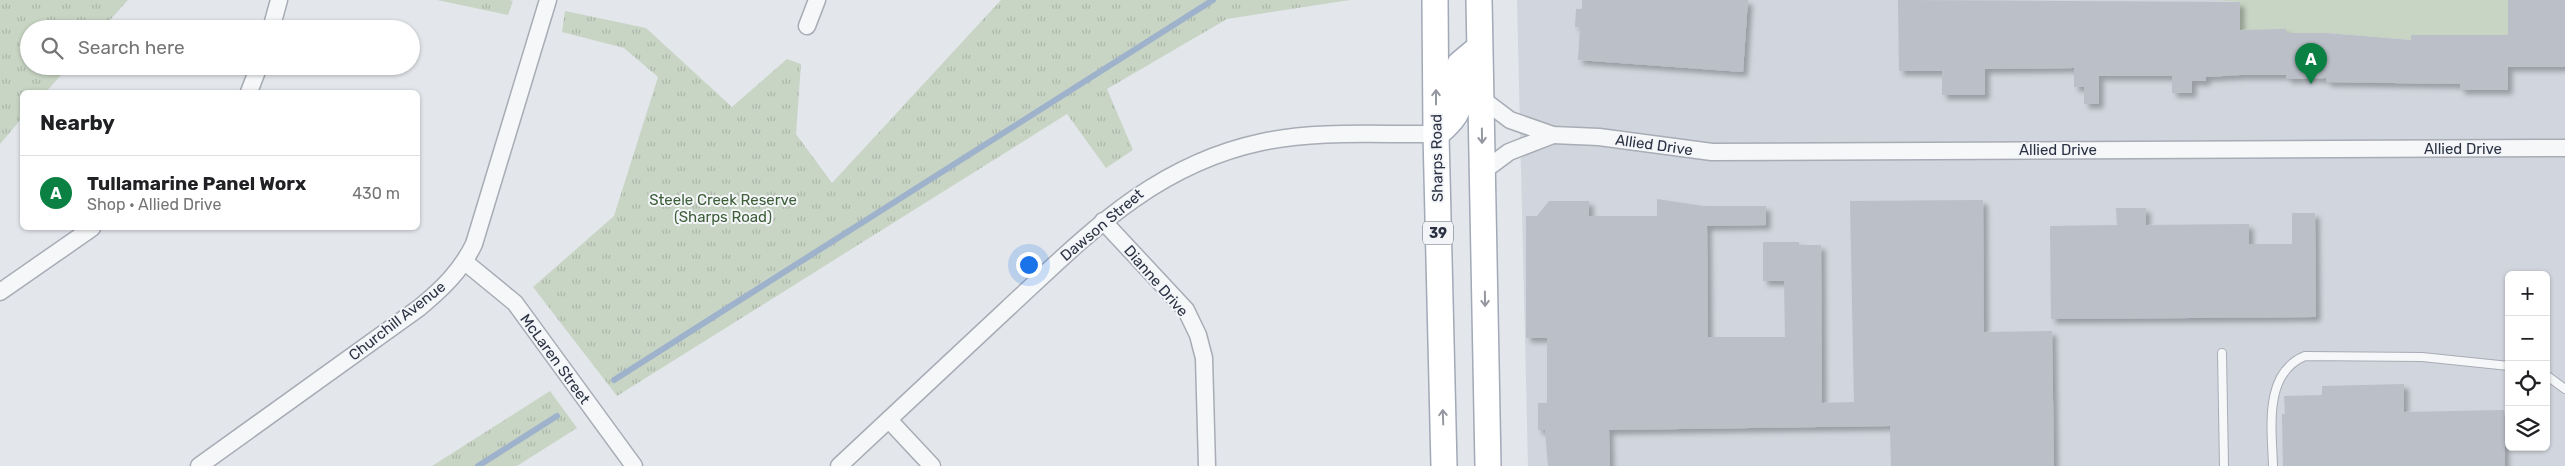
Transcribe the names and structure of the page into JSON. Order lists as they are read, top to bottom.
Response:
{
  "streets": {
    "main road": ["Sharps Road", "39"],
    "street": [
      "Allied Drive",
      "Dawson Street",
      "Dianne Drive",
      "Churchill Avenue",
      "McLaren Street"
    ]
  },
  "crossings": [
    ["Sharps Road", "Dawson Street"],
    ["Dawson Street", "Dianne Drive"],
    ["Churchill Avenue", "McLaren Street"]
  ],
  "parks": ["Steele Creek Reserve (Sharps Road)"],
  "page": {
    "search": "Search here",
    "pins": "A",
    "heading": "Nearby",
    "list": [
      {
        "mark": "A",
        "name": "Tullamarine Panel Worx",
        "note": "Shop · Allied Drive",
        "value": "430 m"
      }
    ],
    "map_buttons": ["+", "−"]
  }
}
